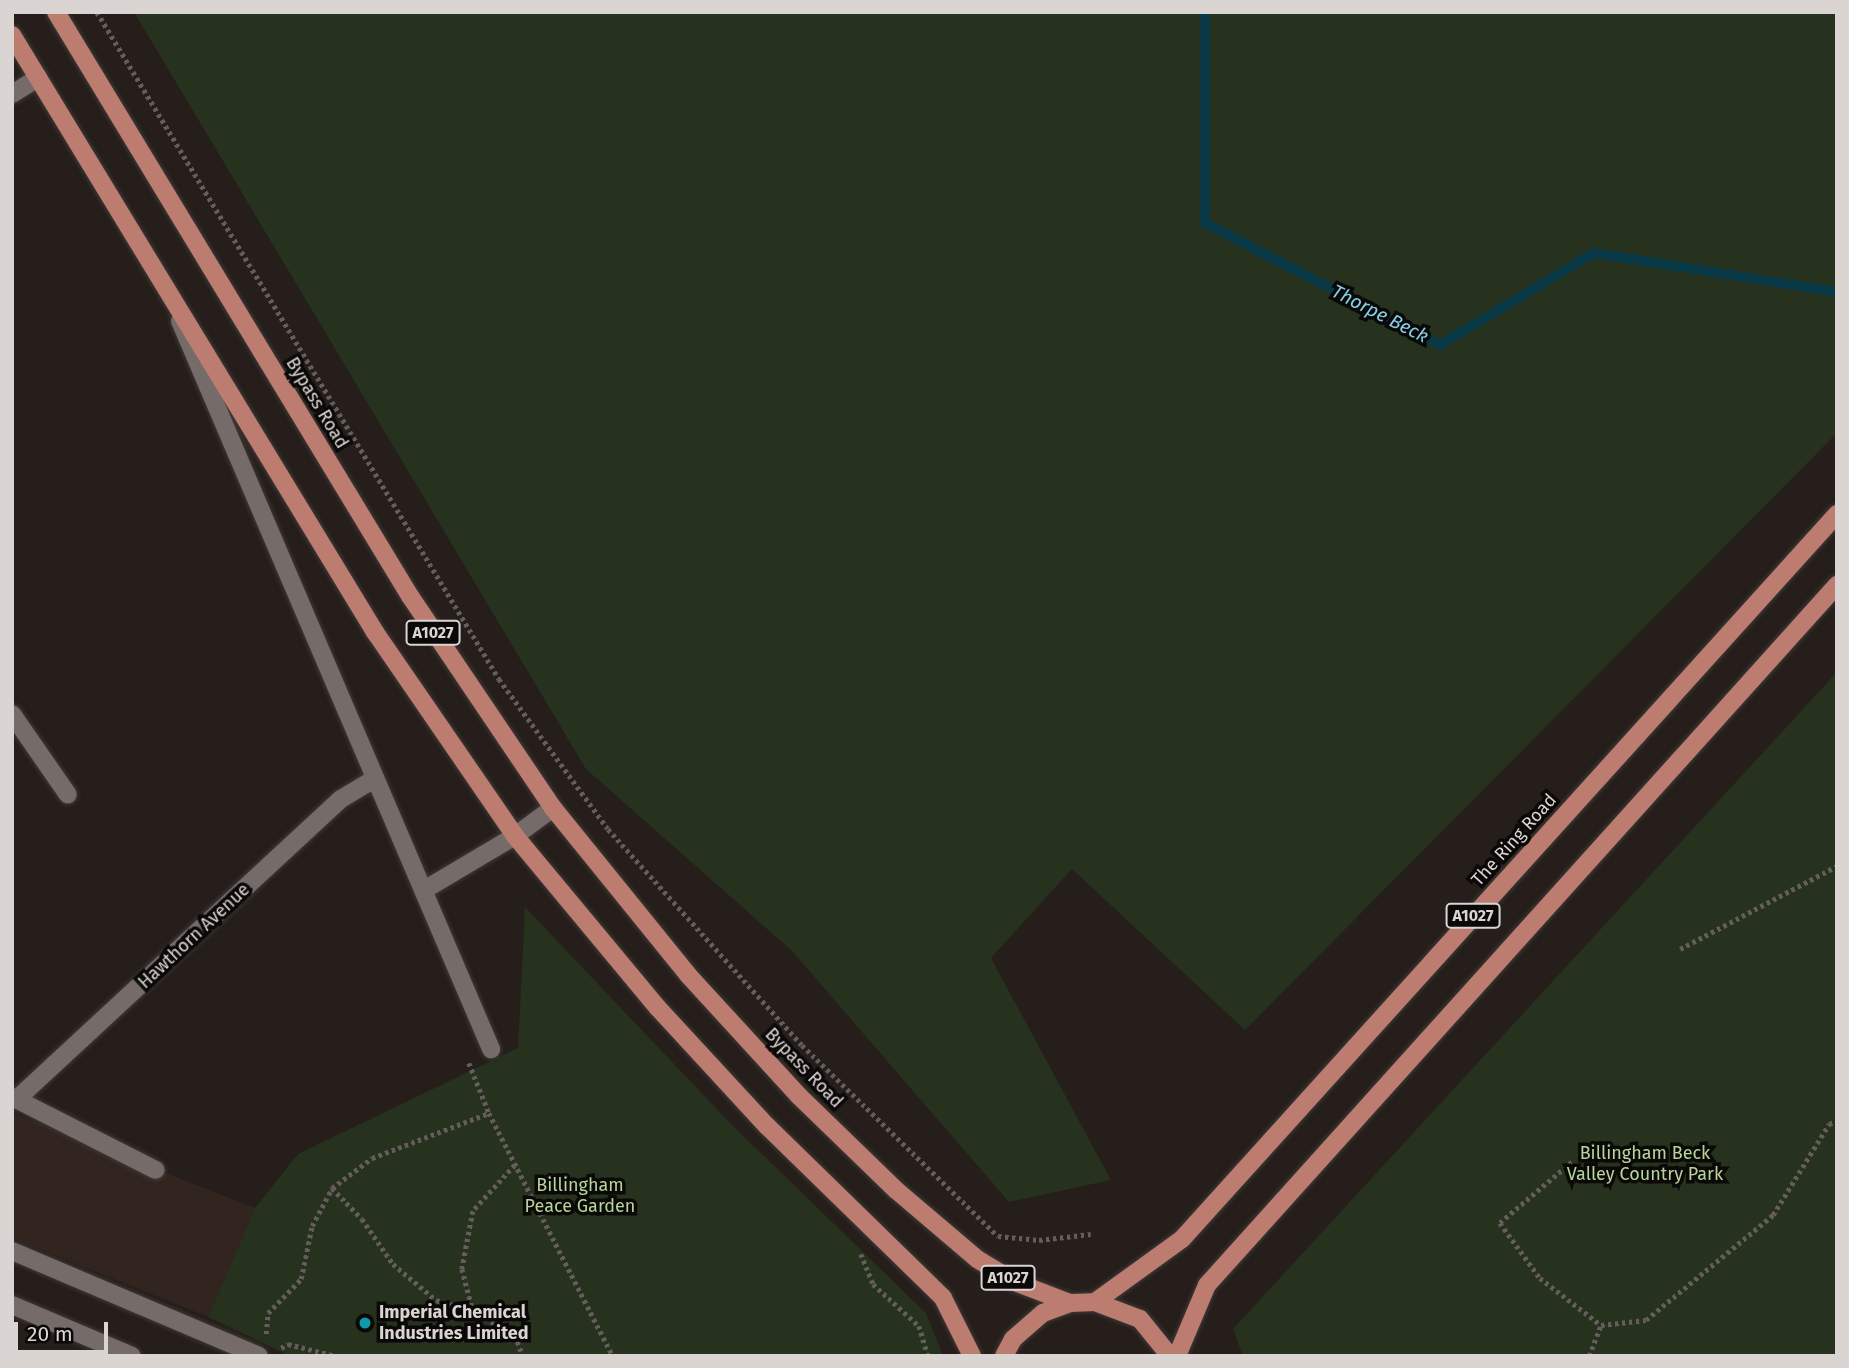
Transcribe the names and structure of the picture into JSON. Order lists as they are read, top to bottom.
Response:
{
  "streets": {
    "main road": ["Bypass Road", "A1027", "The Ring Road"],
    "street": ["Hawthorn Avenue"]
  },
  "crossings": [
    ["Bypass Road", "A1027"],
    ["A1027", "The Ring Road"]
  ],
  "water": ["Thorpe Beck"],
  "parks": ["Billingham Beck Valley Country Park", "Billingham Peace Garden"],
  "places": ["Imperial Chemical Industries Limited"],
  "scale_bar": "20 m"
}
